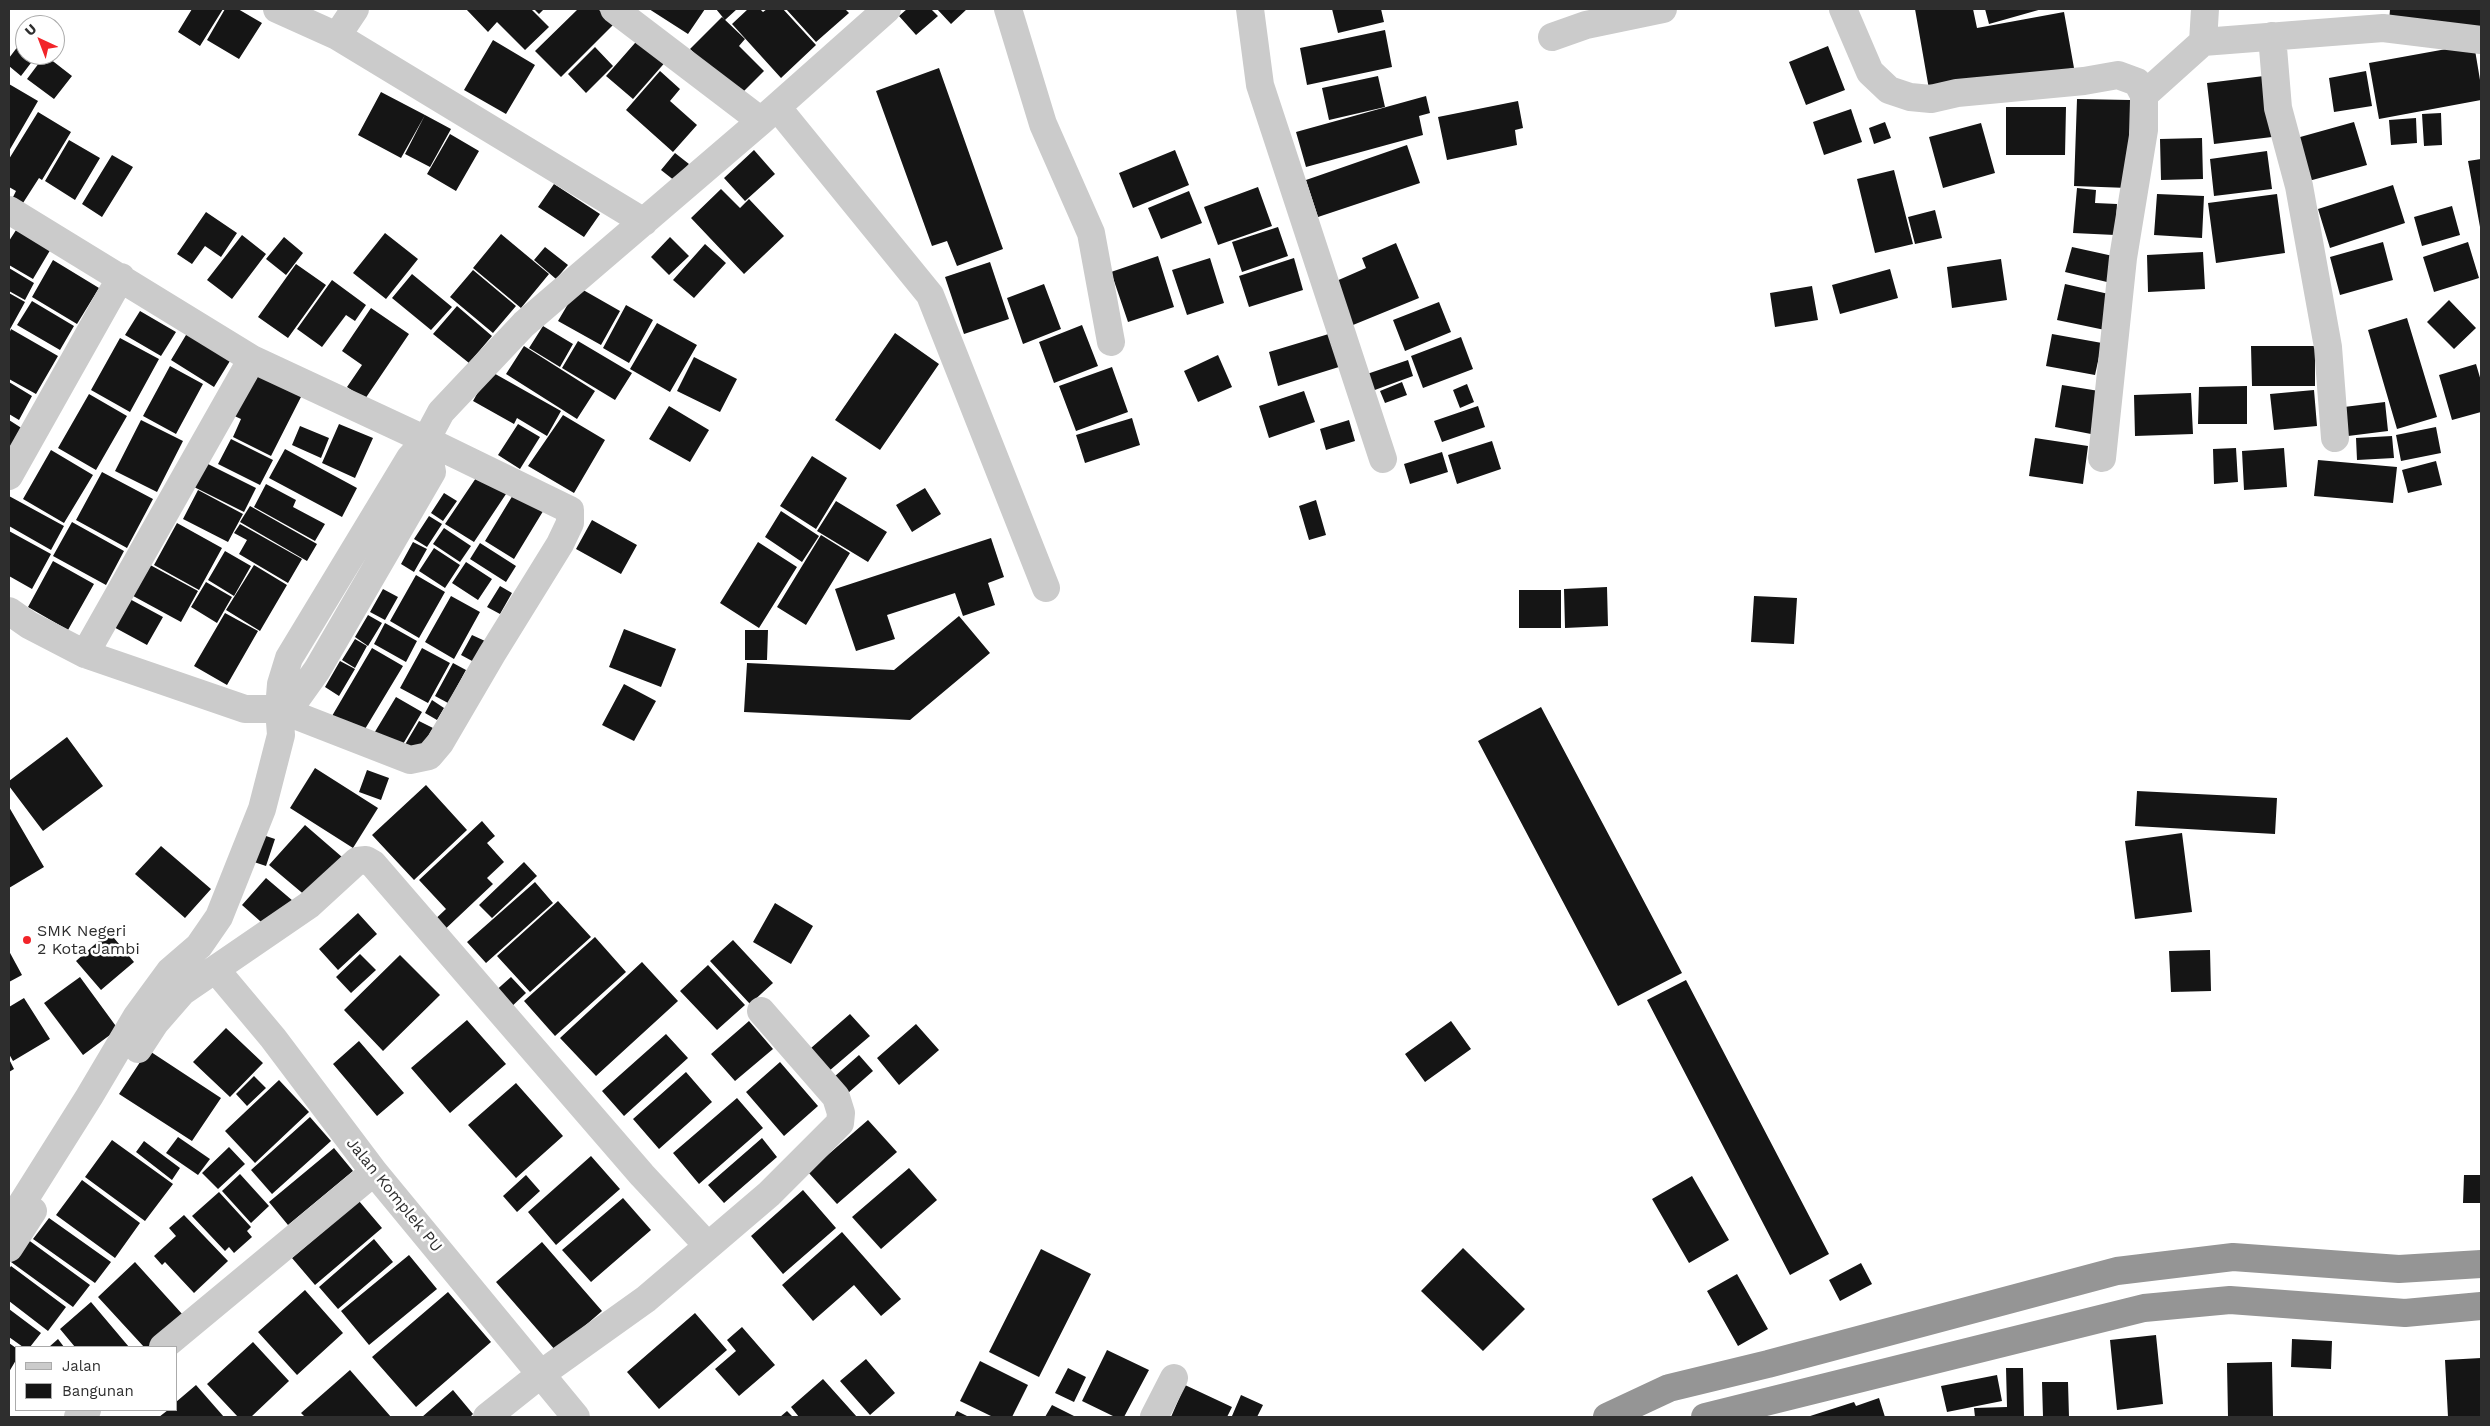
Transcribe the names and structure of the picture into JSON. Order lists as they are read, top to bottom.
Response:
{
  "streets": {
    "street": ["Jalan Komplek PU"]
  },
  "places": ["SMK Negeri 2 Kota Jambi"],
  "legend": ["Jalan", "Bangunan"],
  "north": "top left"
}
